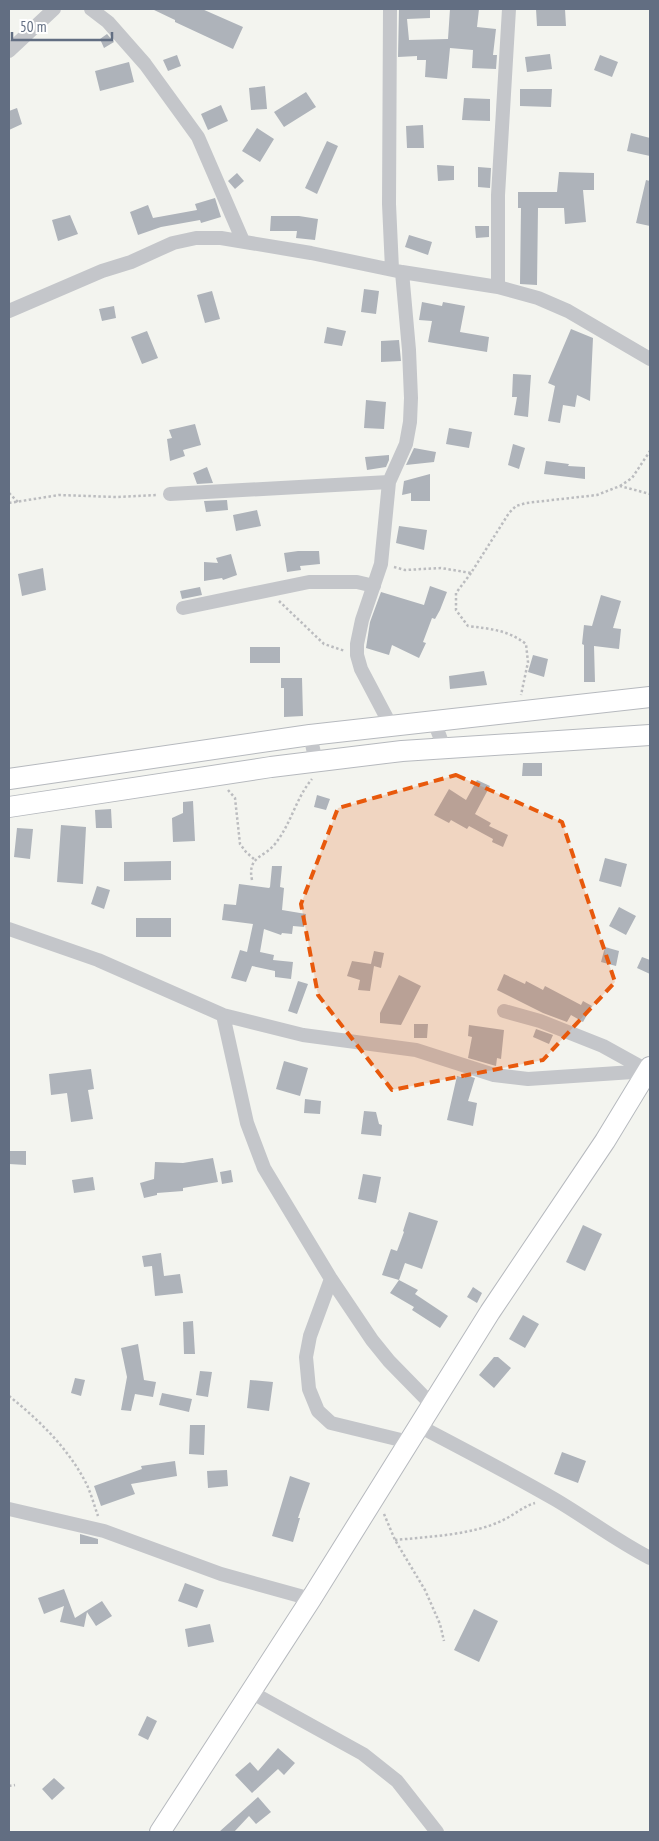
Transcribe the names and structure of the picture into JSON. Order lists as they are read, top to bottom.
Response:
{
  "scale_bar": "50 m"
}
